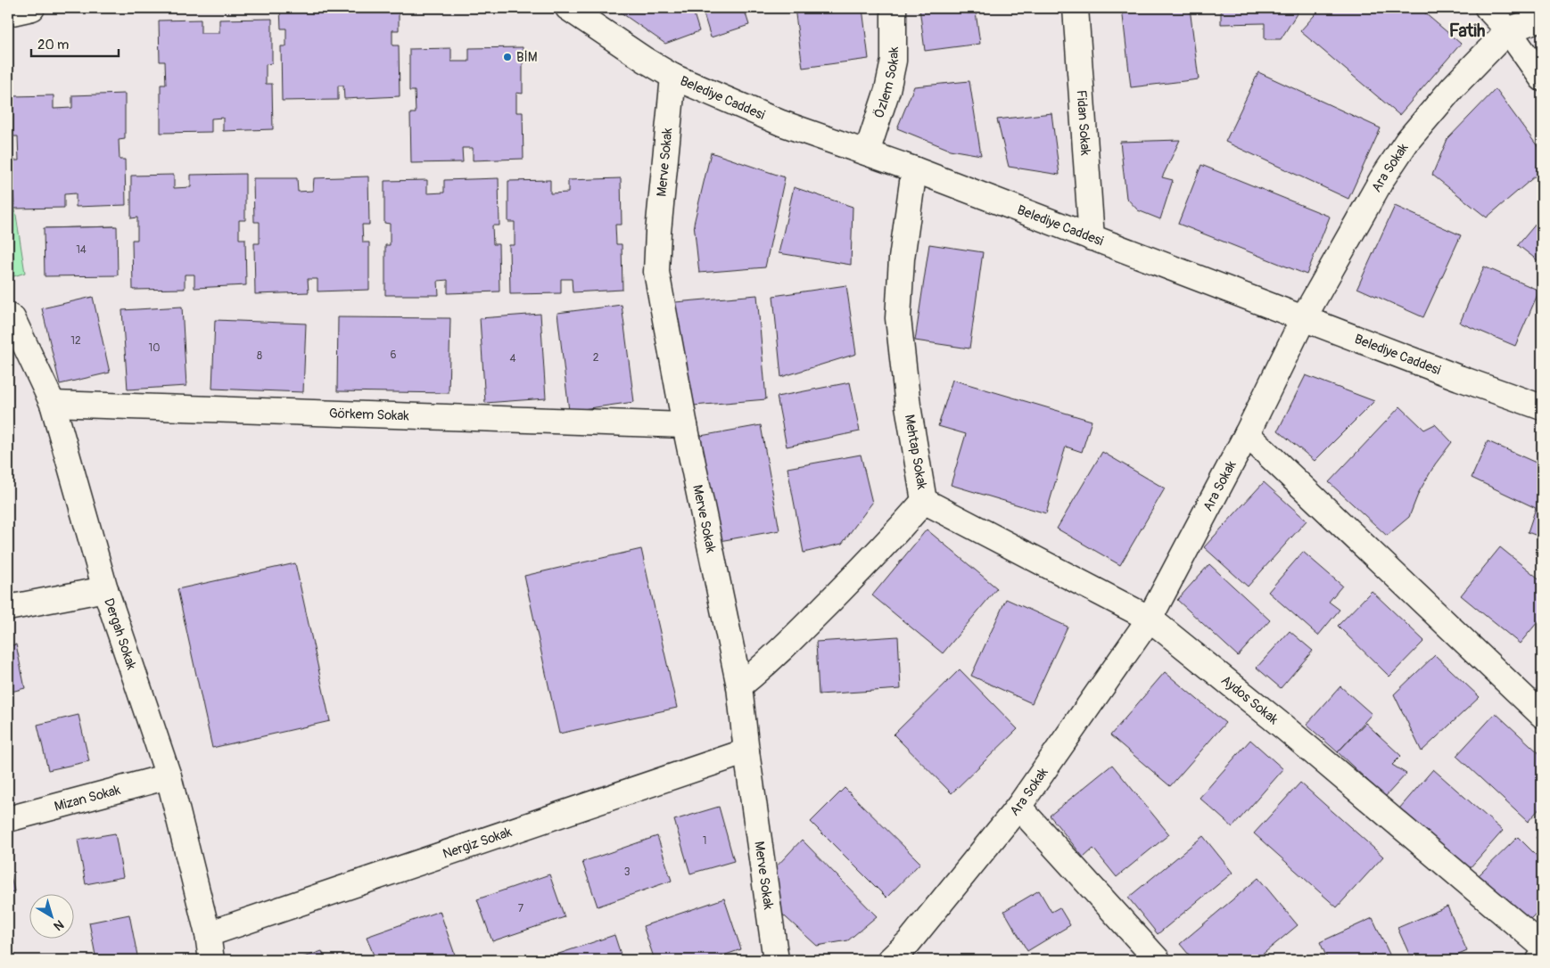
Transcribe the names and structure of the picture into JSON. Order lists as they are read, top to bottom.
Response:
{
  "streets": {
    "street": [
      "Özlem Sokak",
      "Belediye Caddesi",
      "Fidan Sokak",
      "Merve Sokak",
      "Ara Sokak",
      "Görkem Sokak",
      "Mehtap Sokak",
      "Dergah Sokak",
      "Aydos Sokak",
      "Mizan Sokak",
      "Nergiz Sokak"
    ]
  },
  "crossings": [
    ["Özlem Sokak", "Belediye Caddesi"],
    ["Belediye Caddesi", "Fidan Sokak"],
    ["Belediye Caddesi", "Merve Sokak"],
    ["Belediye Caddesi", "Ara Sokak"],
    ["Belediye Caddesi", "Mehtap Sokak"],
    ["Merve Sokak", "Görkem Sokak"],
    ["Merve Sokak", "Mehtap Sokak"],
    ["Merve Sokak", "Nergiz Sokak"],
    ["Ara Sokak", "Aydos Sokak"],
    ["Görkem Sokak", "Dergah Sokak"],
    ["Mehtap Sokak", "Aydos Sokak"],
    ["Dergah Sokak", "Mizan Sokak"],
    ["Dergah Sokak", "Nergiz Sokak"]
  ],
  "districts": ["Fatih"],
  "places": ["BİM"],
  "house_numbers": [
    "14",
    "12",
    "10",
    "6",
    "8",
    "2",
    "4",
    "1",
    "3",
    "7"
  ],
  "scale_bar": "20 m",
  "north": "bottom right"
}
